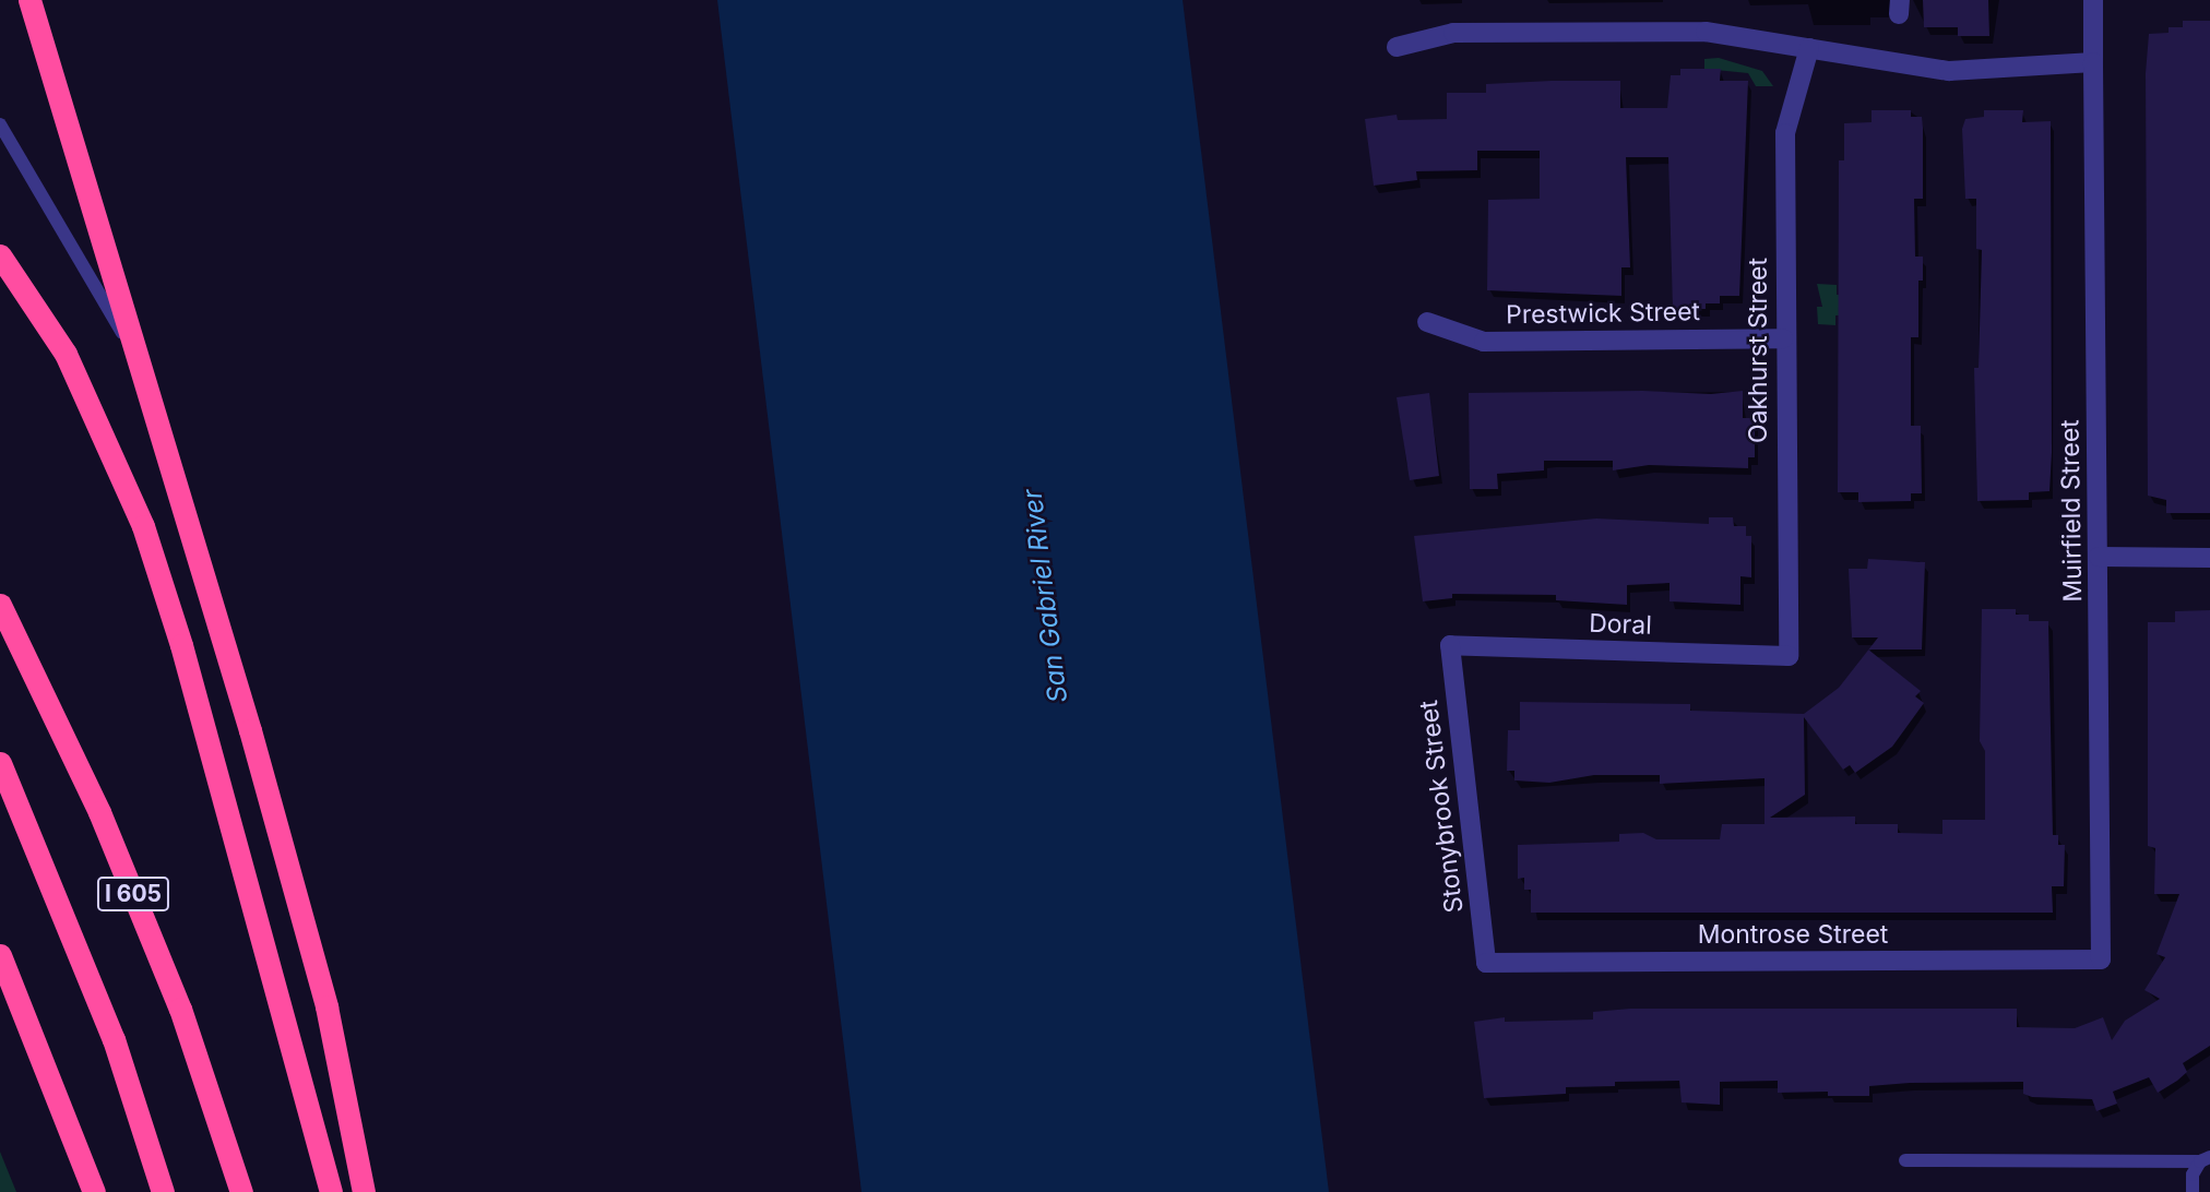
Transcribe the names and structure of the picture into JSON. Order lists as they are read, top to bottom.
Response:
{
  "streets": {
    "highway": ["I 605"],
    "street": [
      "Prestwick Street",
      "Oakhurst Street",
      "Muirfield Street",
      "Doral",
      "Stonybrook Street",
      "Montrose Street"
    ]
  },
  "crossings": [
    ["Prestwick Street", "Oakhurst Street"],
    ["Oakhurst Street", "Doral"],
    ["Muirfield Street", "Montrose Street"],
    ["Doral", "Stonybrook Street"],
    ["Stonybrook Street", "Montrose Street"]
  ],
  "water": ["San Gabriel River"]
}
